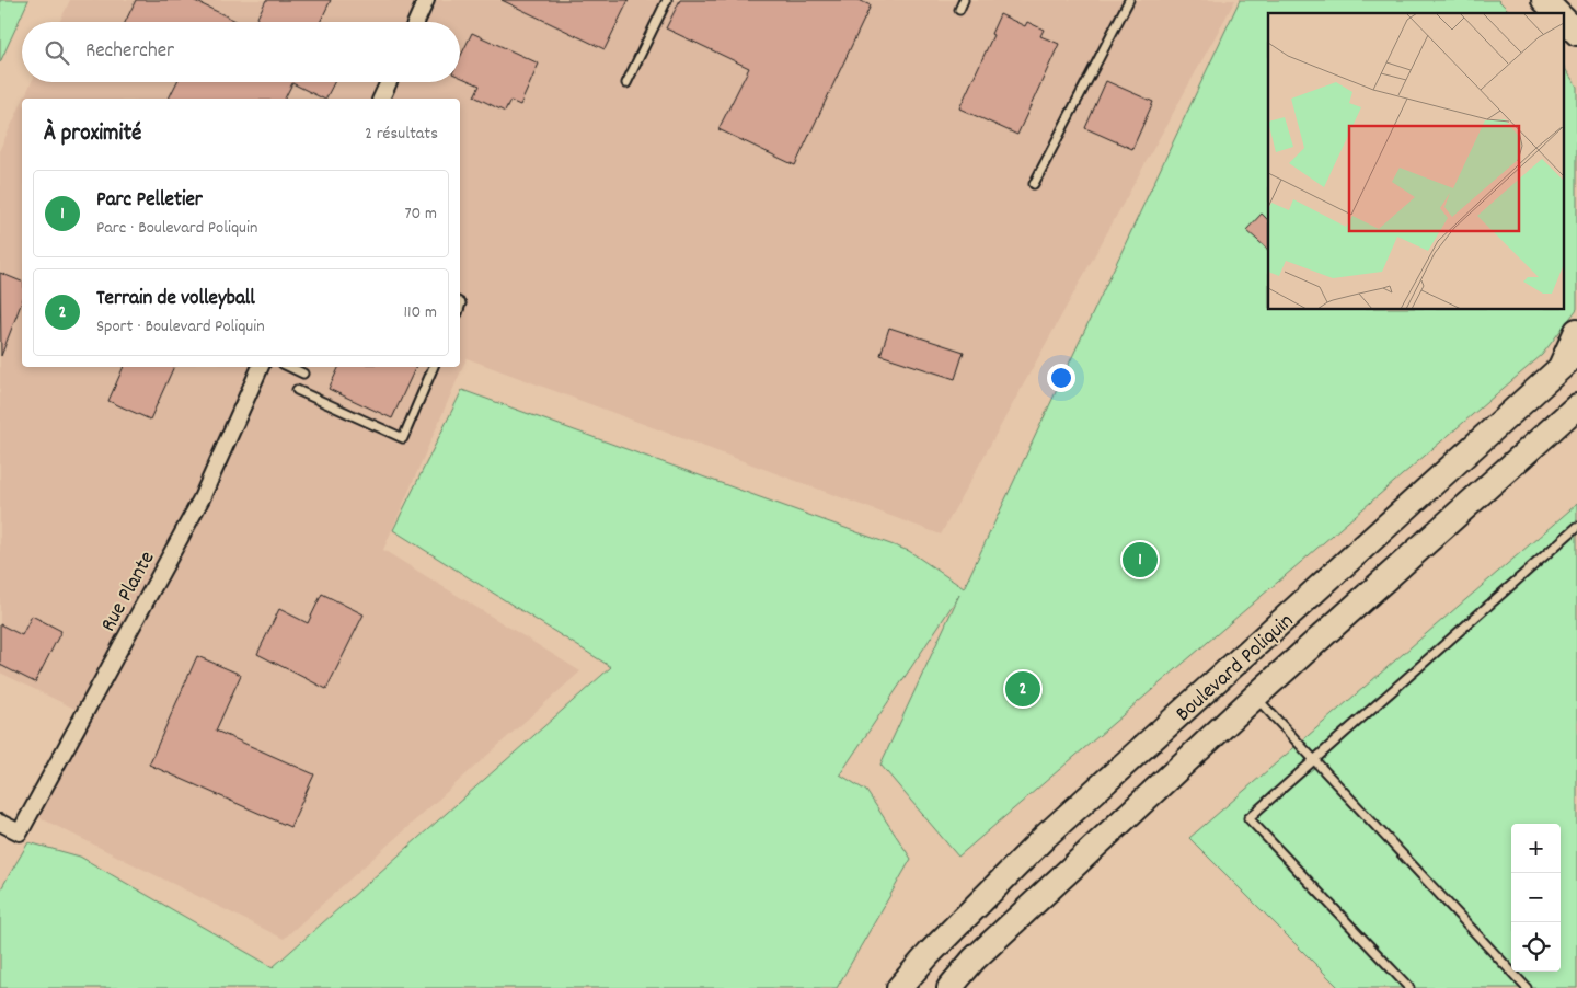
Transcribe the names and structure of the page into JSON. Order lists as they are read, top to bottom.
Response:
{
  "streets": {
    "main road": ["Boulevard Poliquin"],
    "street": ["Rue Plante"]
  },
  "page": {
    "search": "Rechercher",
    "heading": ["À proximité", "2 résultats"],
    "list": [
      {
        "mark": "1",
        "name": "Parc Pelletier",
        "note": "Parc · Boulevard Poliquin",
        "value": "70 m"
      },
      {
        "mark": "2",
        "name": "Terrain de volleyball",
        "note": "Sport · Boulevard Poliquin",
        "value": "110 m"
      }
    ],
    "pins": ["1", "2"],
    "map_buttons": ["+", "−"]
  }
}
